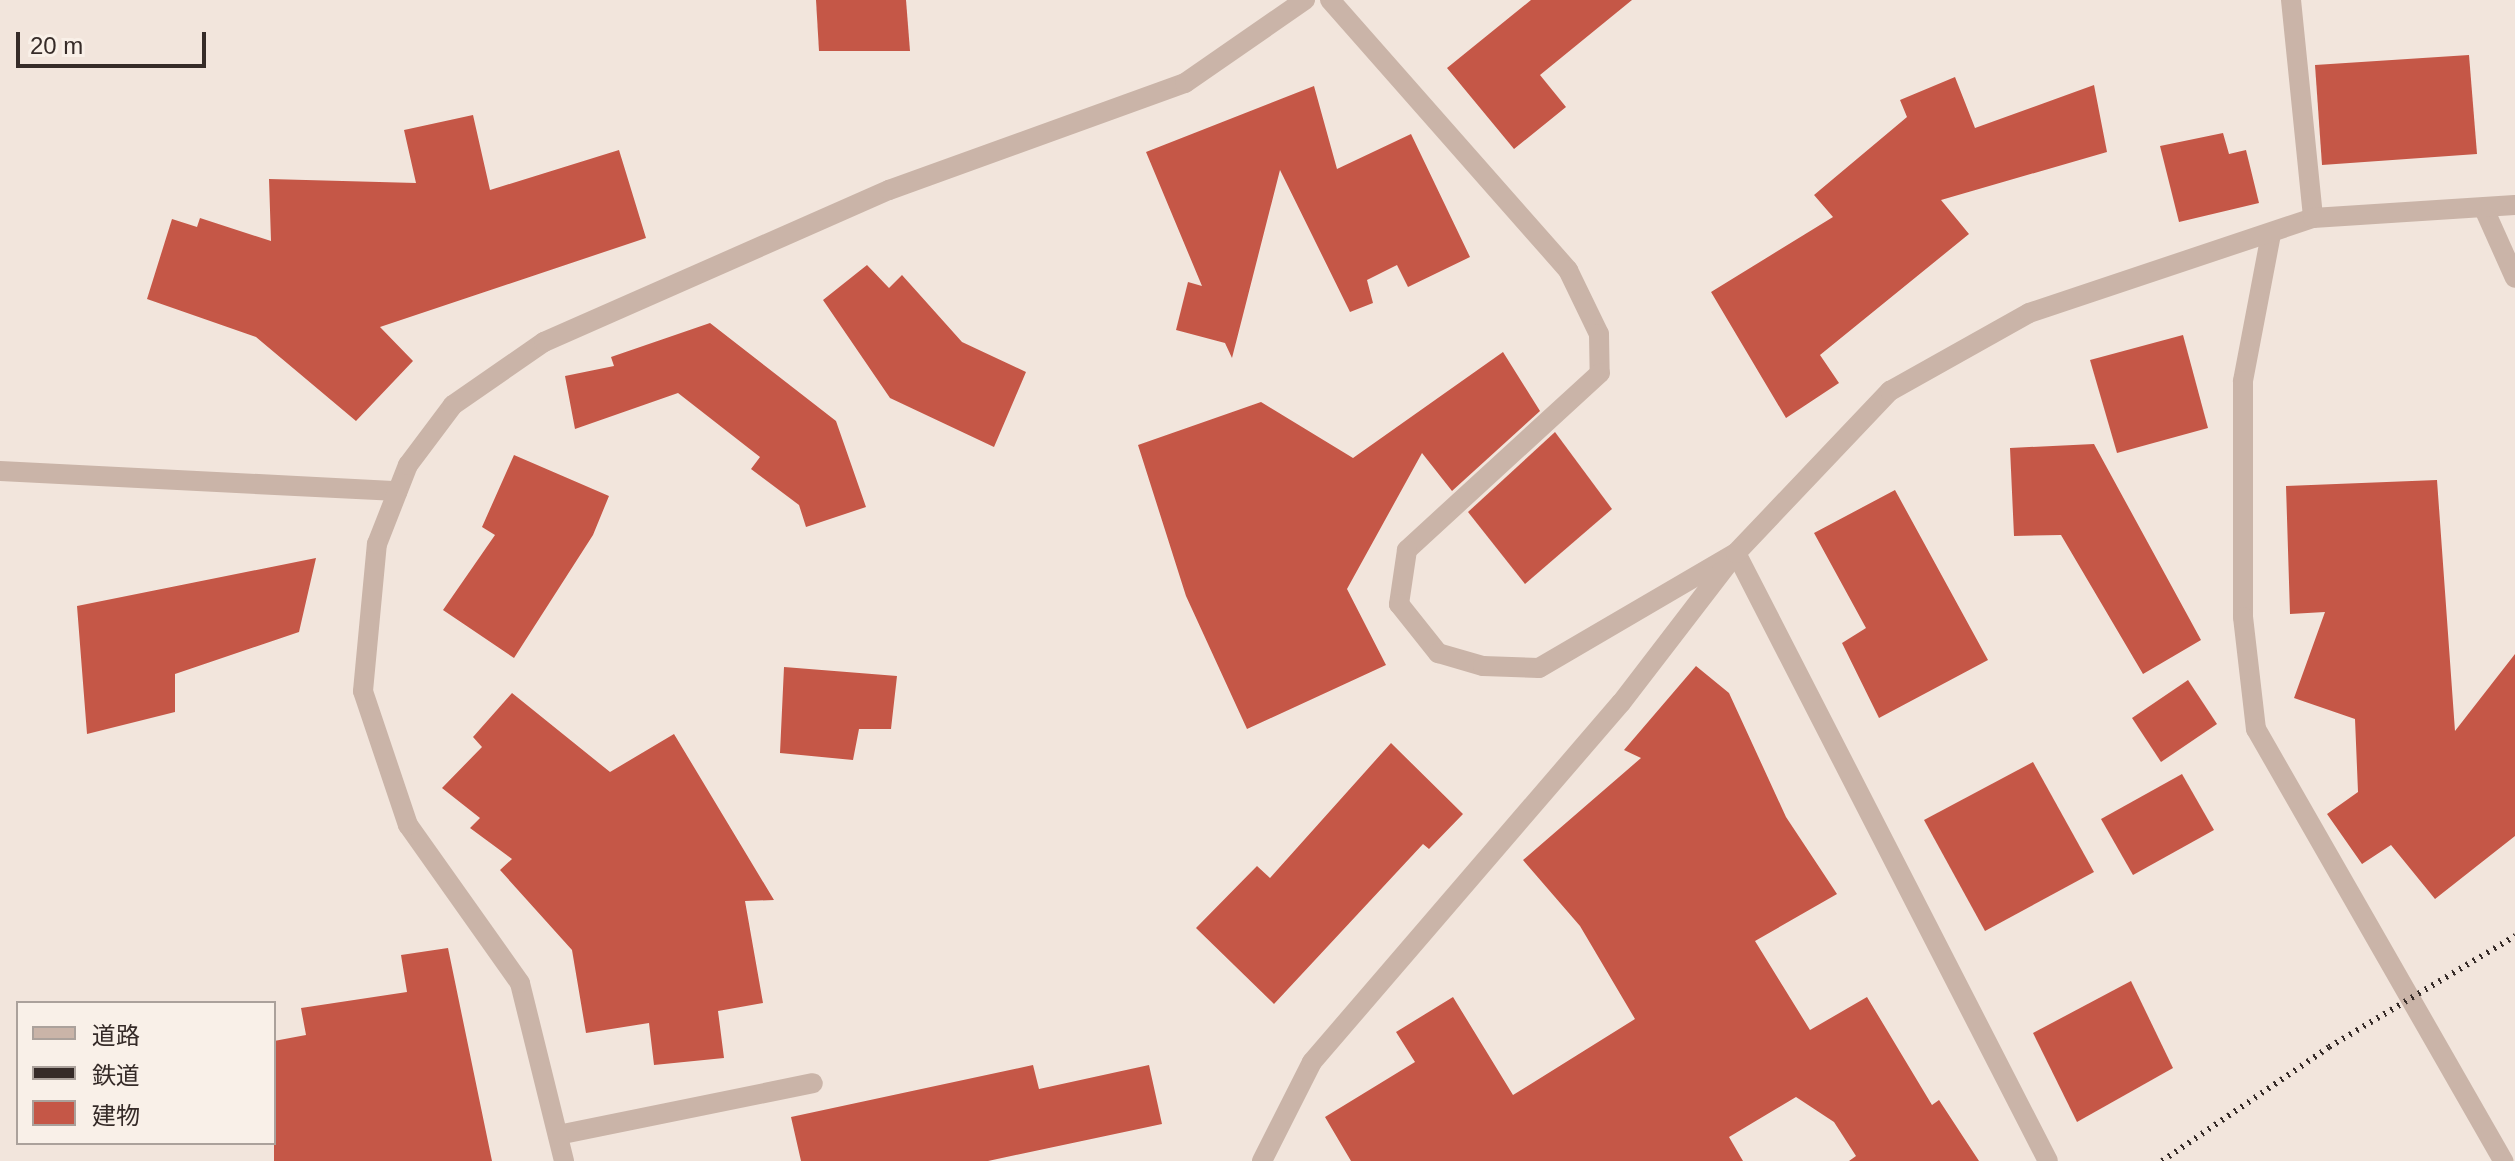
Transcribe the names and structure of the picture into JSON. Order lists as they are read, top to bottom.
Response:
{
  "legend": ["道路", "鉄道", "建物"],
  "scale_bar": "20 m"
}
